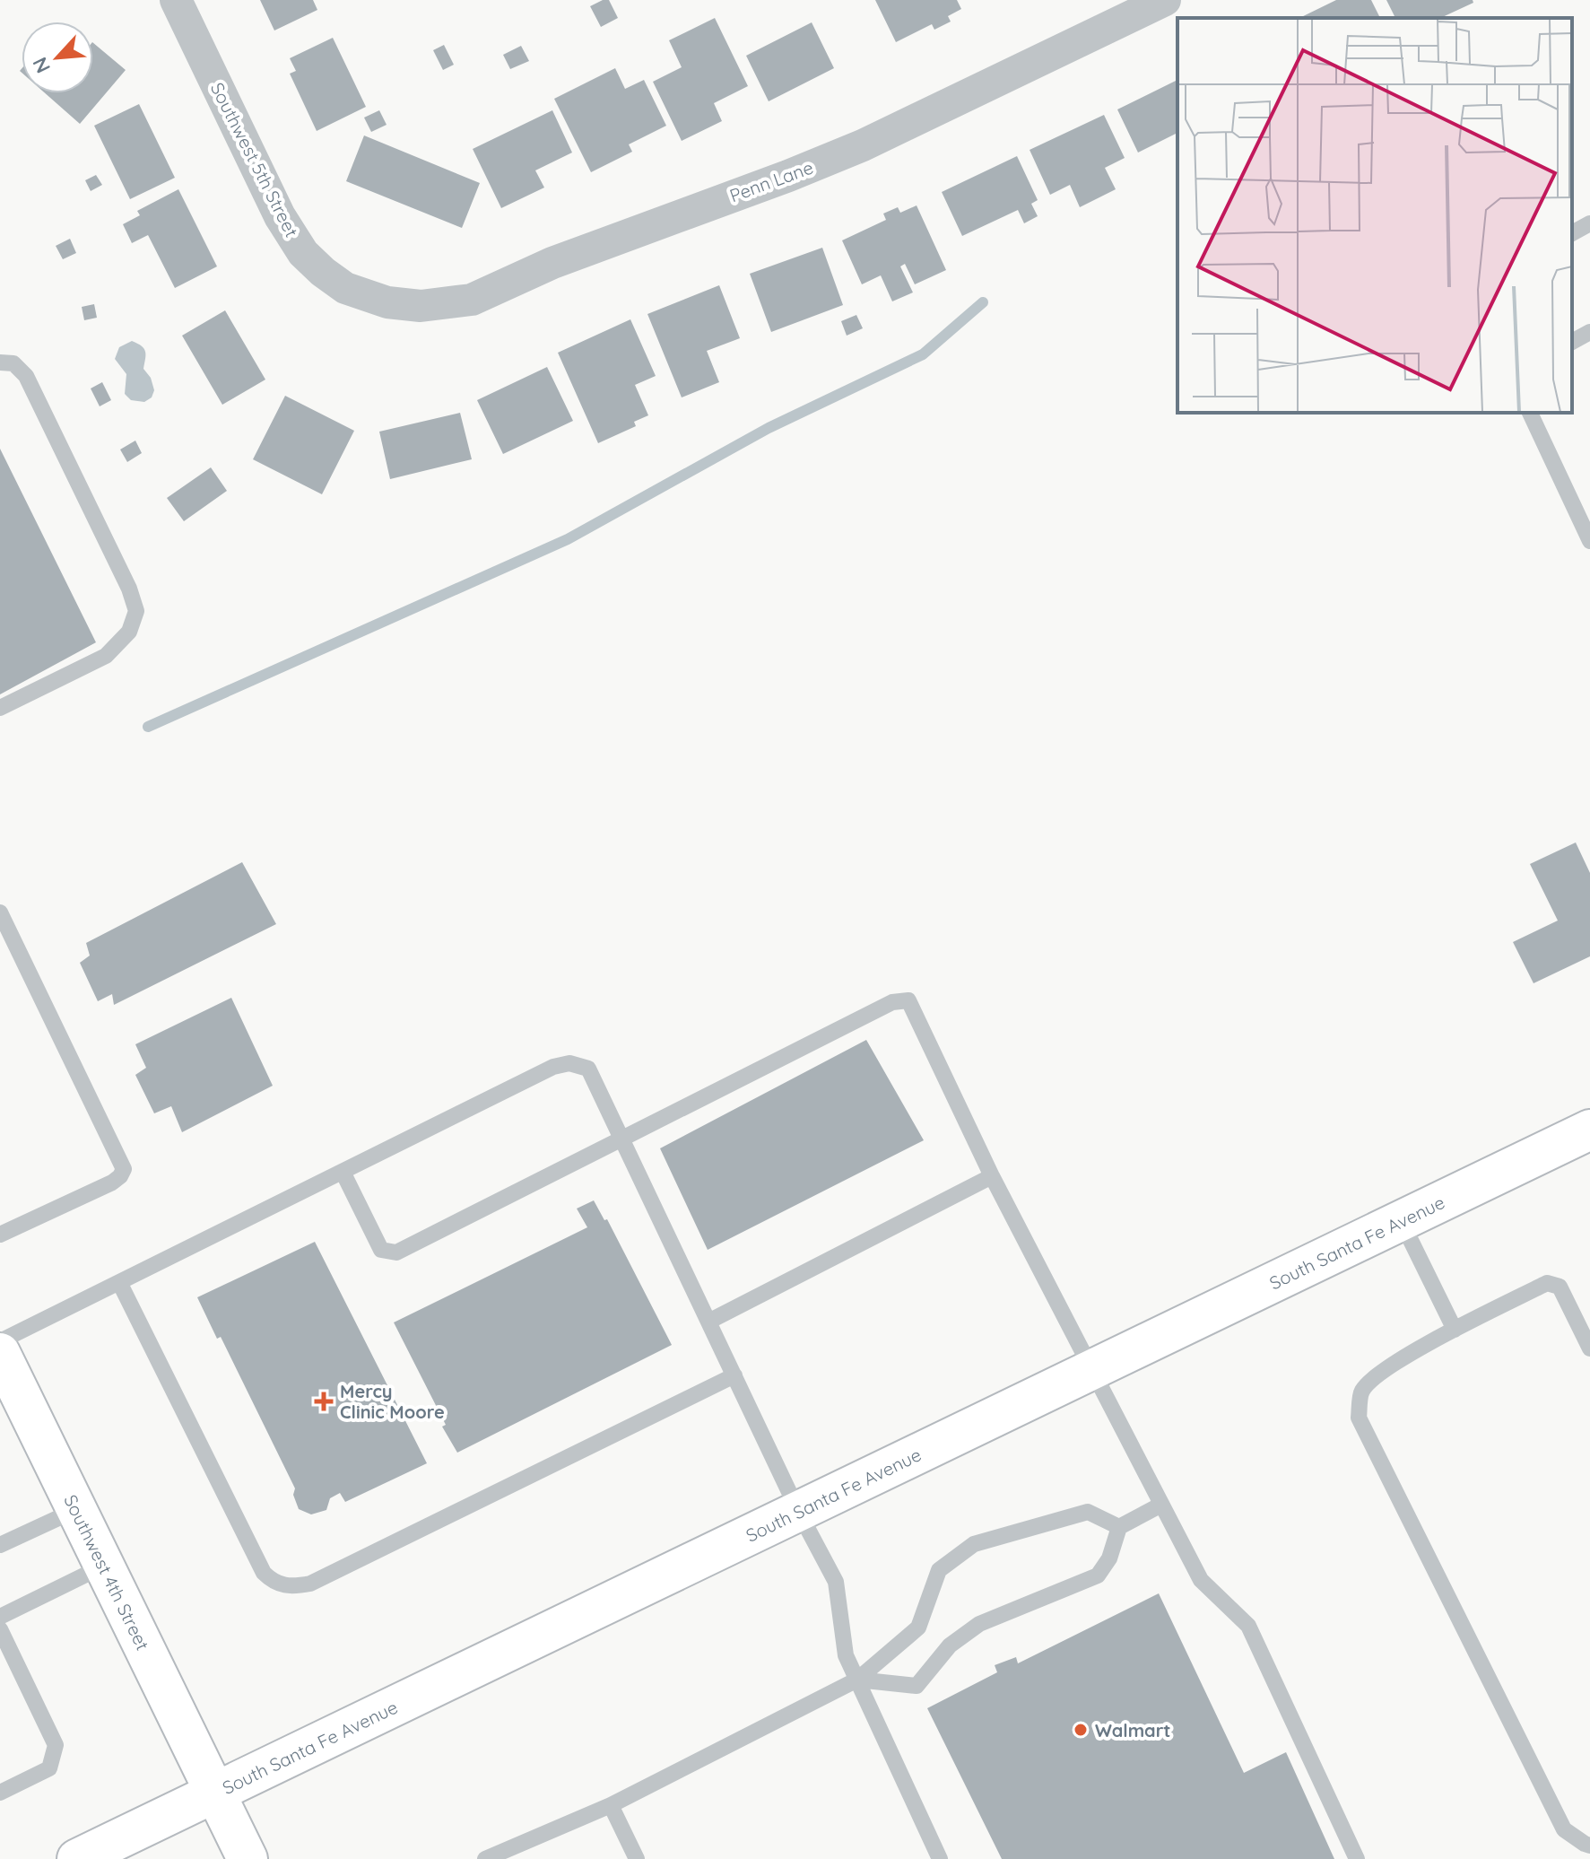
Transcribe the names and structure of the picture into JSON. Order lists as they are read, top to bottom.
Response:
{
  "streets": {
    "main road": ["South Santa Fe Avenue", "Southwest 4th Street"],
    "street": ["Southwest 5th Street", "Penn Lane"]
  },
  "crossings": [
    ["Southwest 5th Street", "Penn Lane"],
    ["South Santa Fe Avenue", "Southwest 4th Street"]
  ],
  "places": {
    "health": ["Mercy Clinic Moore"],
    "other": ["Walmart"]
  },
  "north": "bottom left"
}
